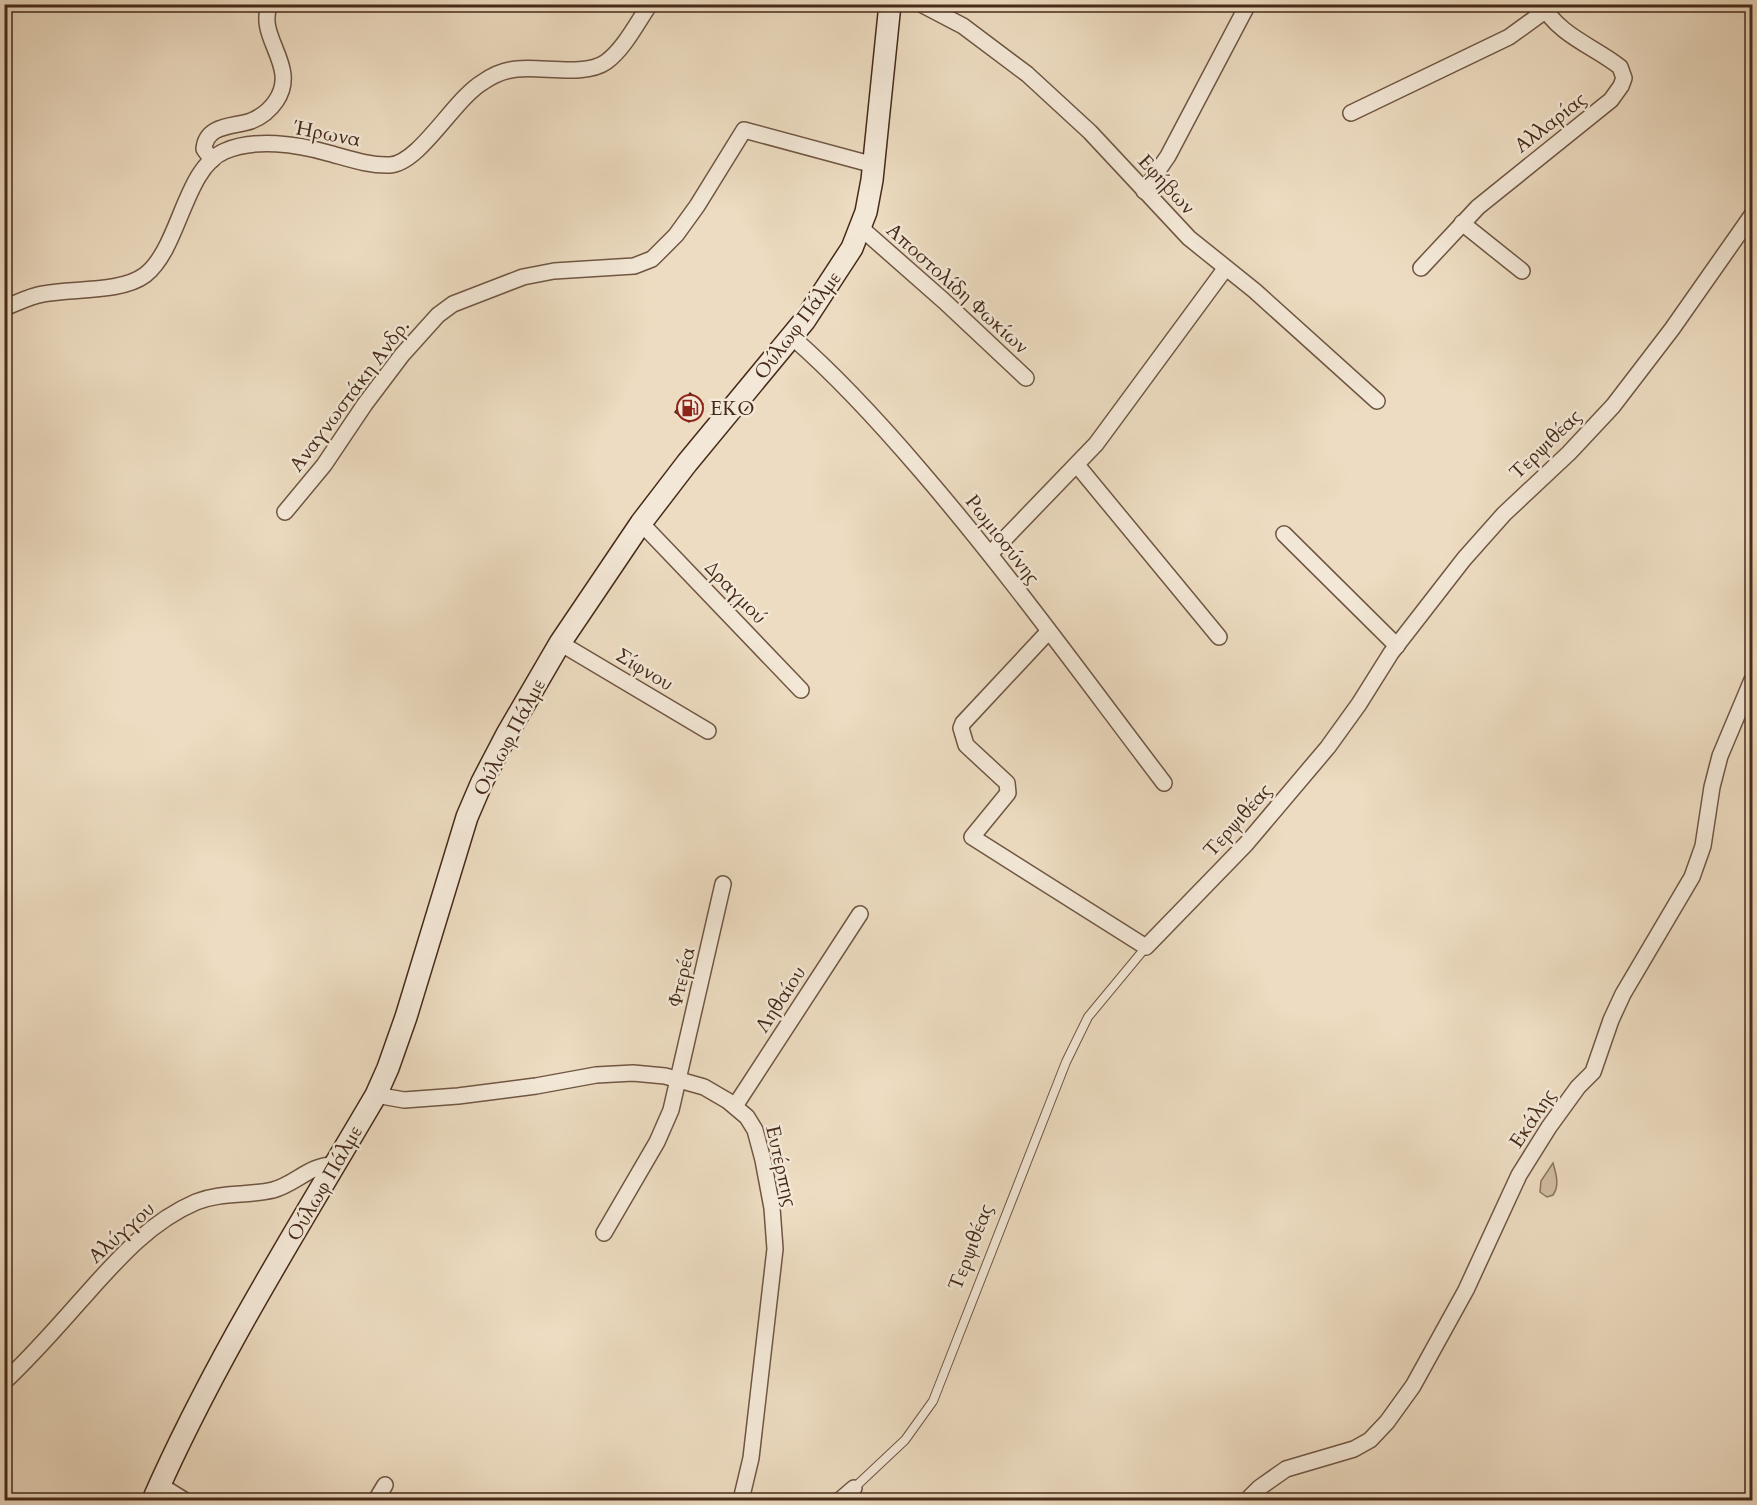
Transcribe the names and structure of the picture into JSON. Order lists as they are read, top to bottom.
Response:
{
  "streets": {
    "street": [
      "Αλλαρίας",
      "Ήρωνα",
      "Εφήβων",
      "Αποστολίδη Φωκίων",
      "Ούλωφ Πάλμε",
      "Αναγνωστάκη Ανδρ.",
      "Τερψιθέας",
      "Ρωμιοσύνης",
      "Δραγμού",
      "Σίφνου",
      "Φτερέα",
      "Ληθαίου",
      "Εκάλης",
      "Ευτέρπης",
      "Αλύγγου"
    ]
  },
  "crossings": [
    ["Αποστολίδη Φωκίων", "Ούλωφ Πάλμε"],
    ["Ούλωφ Πάλμε", "Αναγνωστάκη Ανδρ."],
    ["Ούλωφ Πάλμε", "Ρωμιοσύνης"],
    ["Ούλωφ Πάλμε", "Δραγμού"],
    ["Ούλωφ Πάλμε", "Σίφνου"],
    ["Ούλωφ Πάλμε", "Ευτέρπης"],
    ["Ούλωφ Πάλμε", "Αλύγγου"],
    ["Φτερέα", "Ευτέρπης"],
    ["Ληθαίου", "Ευτέρπης"]
  ],
  "places": {
    "fuel station": ["EKO"]
  }
}
